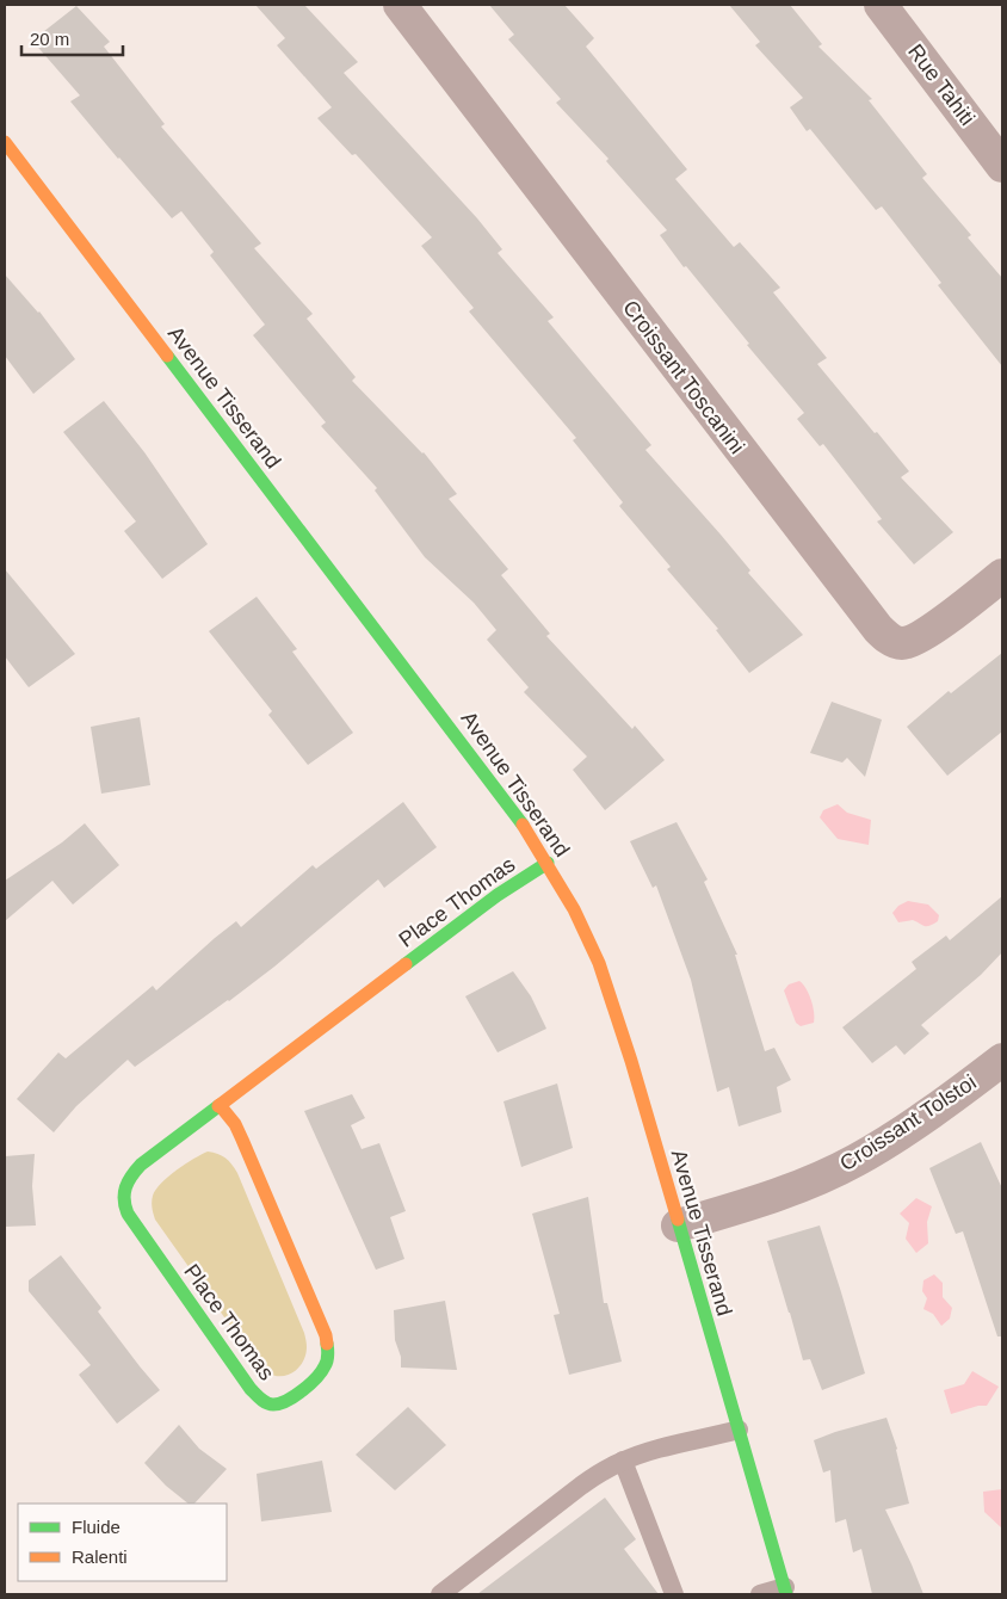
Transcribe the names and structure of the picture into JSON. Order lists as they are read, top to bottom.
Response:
{
  "streets": {
    "street": [
      "Rue Tahiti",
      "Croissant Toscanini",
      "Avenue Tisserand",
      "Place Thomas",
      "Croissant Tolstoi"
    ]
  },
  "crossings": [
    ["Avenue Tisserand", "Place Thomas"],
    ["Avenue Tisserand", "Croissant Tolstoi"]
  ],
  "legend": ["Fluide", "Ralenti"],
  "scale_bar": "20 m"
}
